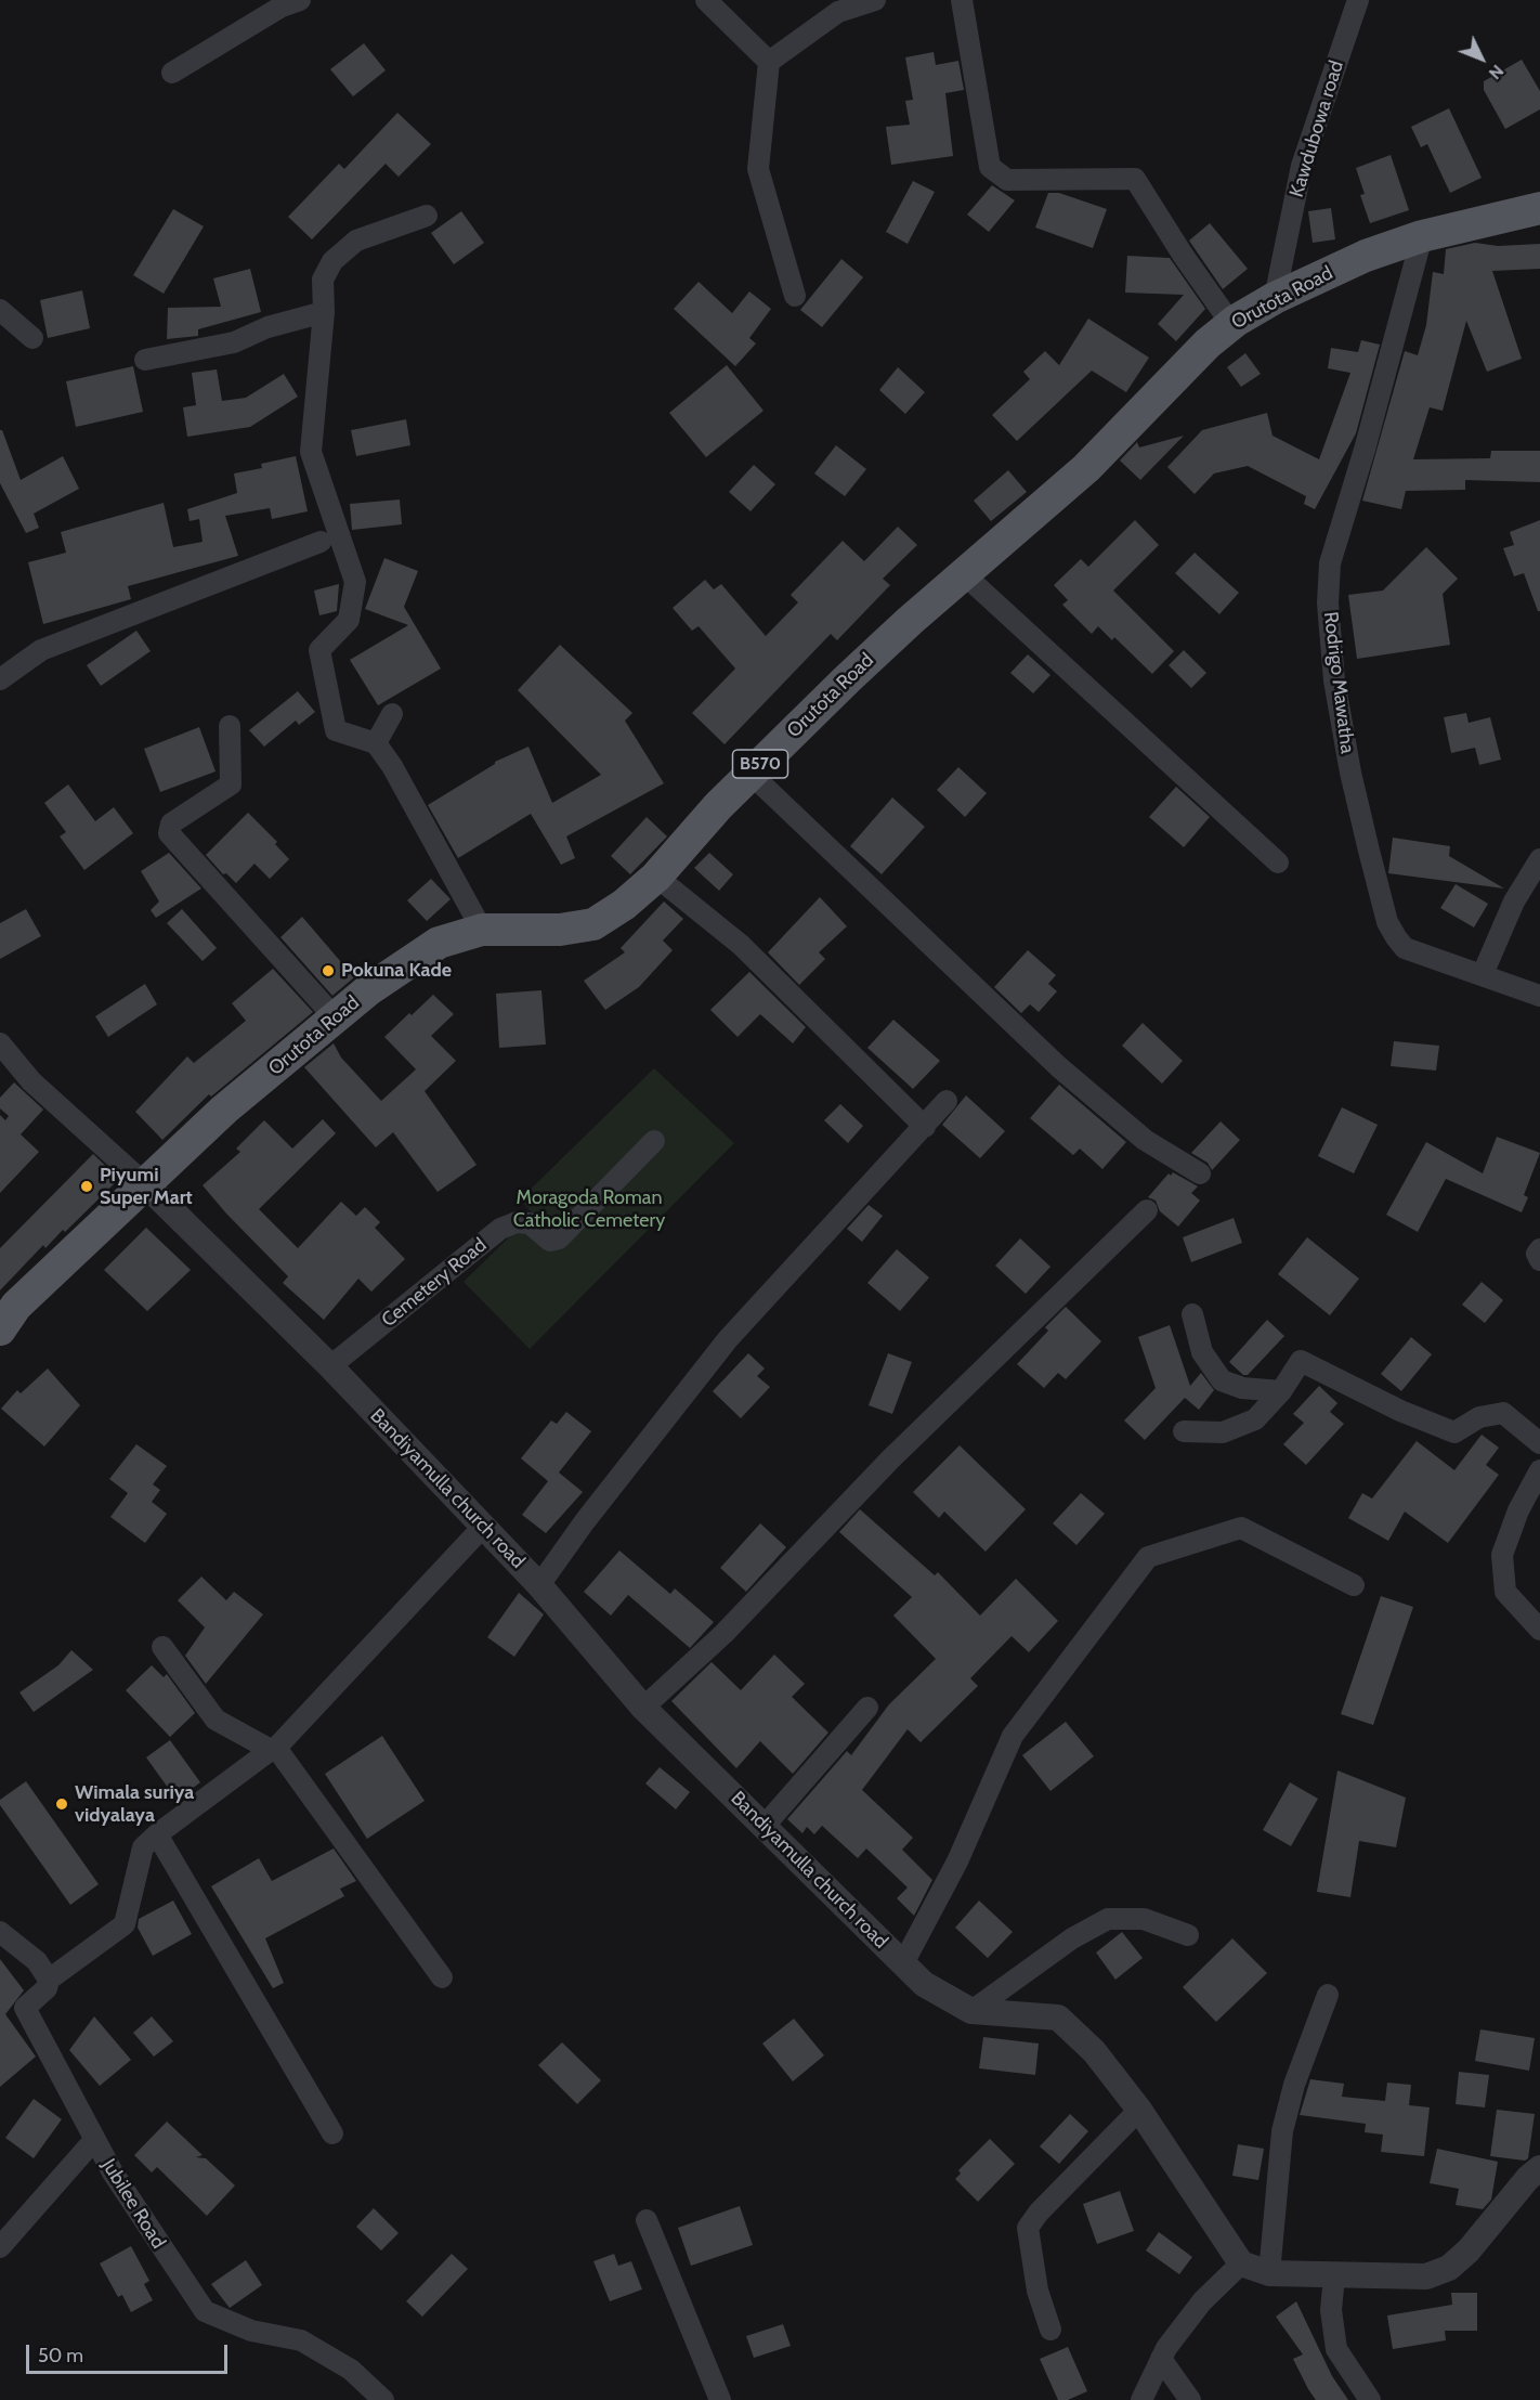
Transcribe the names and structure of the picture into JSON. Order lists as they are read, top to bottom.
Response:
{
  "streets": {
    "main road": ["Orutota Road", "B570"],
    "street": [
      "Kawdubowa road",
      "Rodrigo Mawatha",
      "Cemetery Road",
      "Bandiyamulla church road",
      "Jubilee Road"
    ]
  },
  "crossings": [
    ["Kawdubowa road", "Orutota Road"],
    ["Orutota Road", "Rodrigo Mawatha"],
    ["Orutota Road", "Bandiyamulla church road"],
    ["Cemetery Road", "Bandiyamulla church road"]
  ],
  "parks": ["Moragoda Roman Catholic Cemetery"],
  "places": ["Pokuna Kade", "Piyumi Super Mart", "Wimala suriya vidyalaya"],
  "scale_bar": "50 m",
  "north": "bottom right"
}
